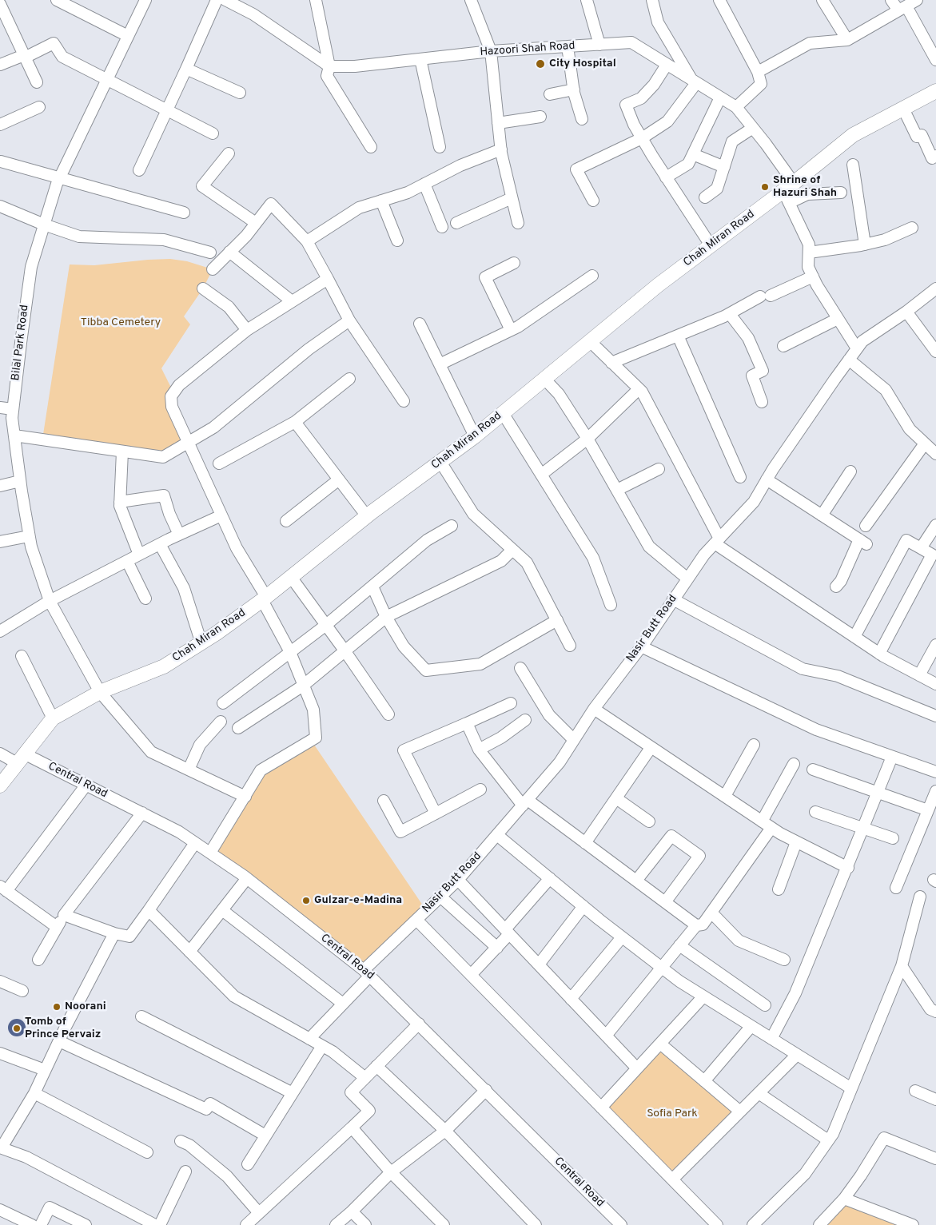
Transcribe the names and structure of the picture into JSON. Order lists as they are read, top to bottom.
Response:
{
  "streets": {
    "main road": ["Chah Miran Road"],
    "street": [
      "Hazoori Shah Road",
      "Bilal Park Road",
      "Nasir Butt Road",
      "Central Road"
    ]
  },
  "crossings": [
    ["Hazoori Shah Road", "Chah Miran Road"],
    ["Chah Miran Road", "Bilal Park Road"],
    ["Chah Miran Road", "Central Road"],
    ["Nasir Butt Road", "Central Road"]
  ],
  "parks": ["Tibba Cemetery", "Sofia Park"],
  "places": [
    "City Hospital",
    "Shrine of Hazuri Shah",
    "Gulzar-e-Madina",
    "Noorani",
    "Tomb of Prince Pervaiz"
  ]
}
